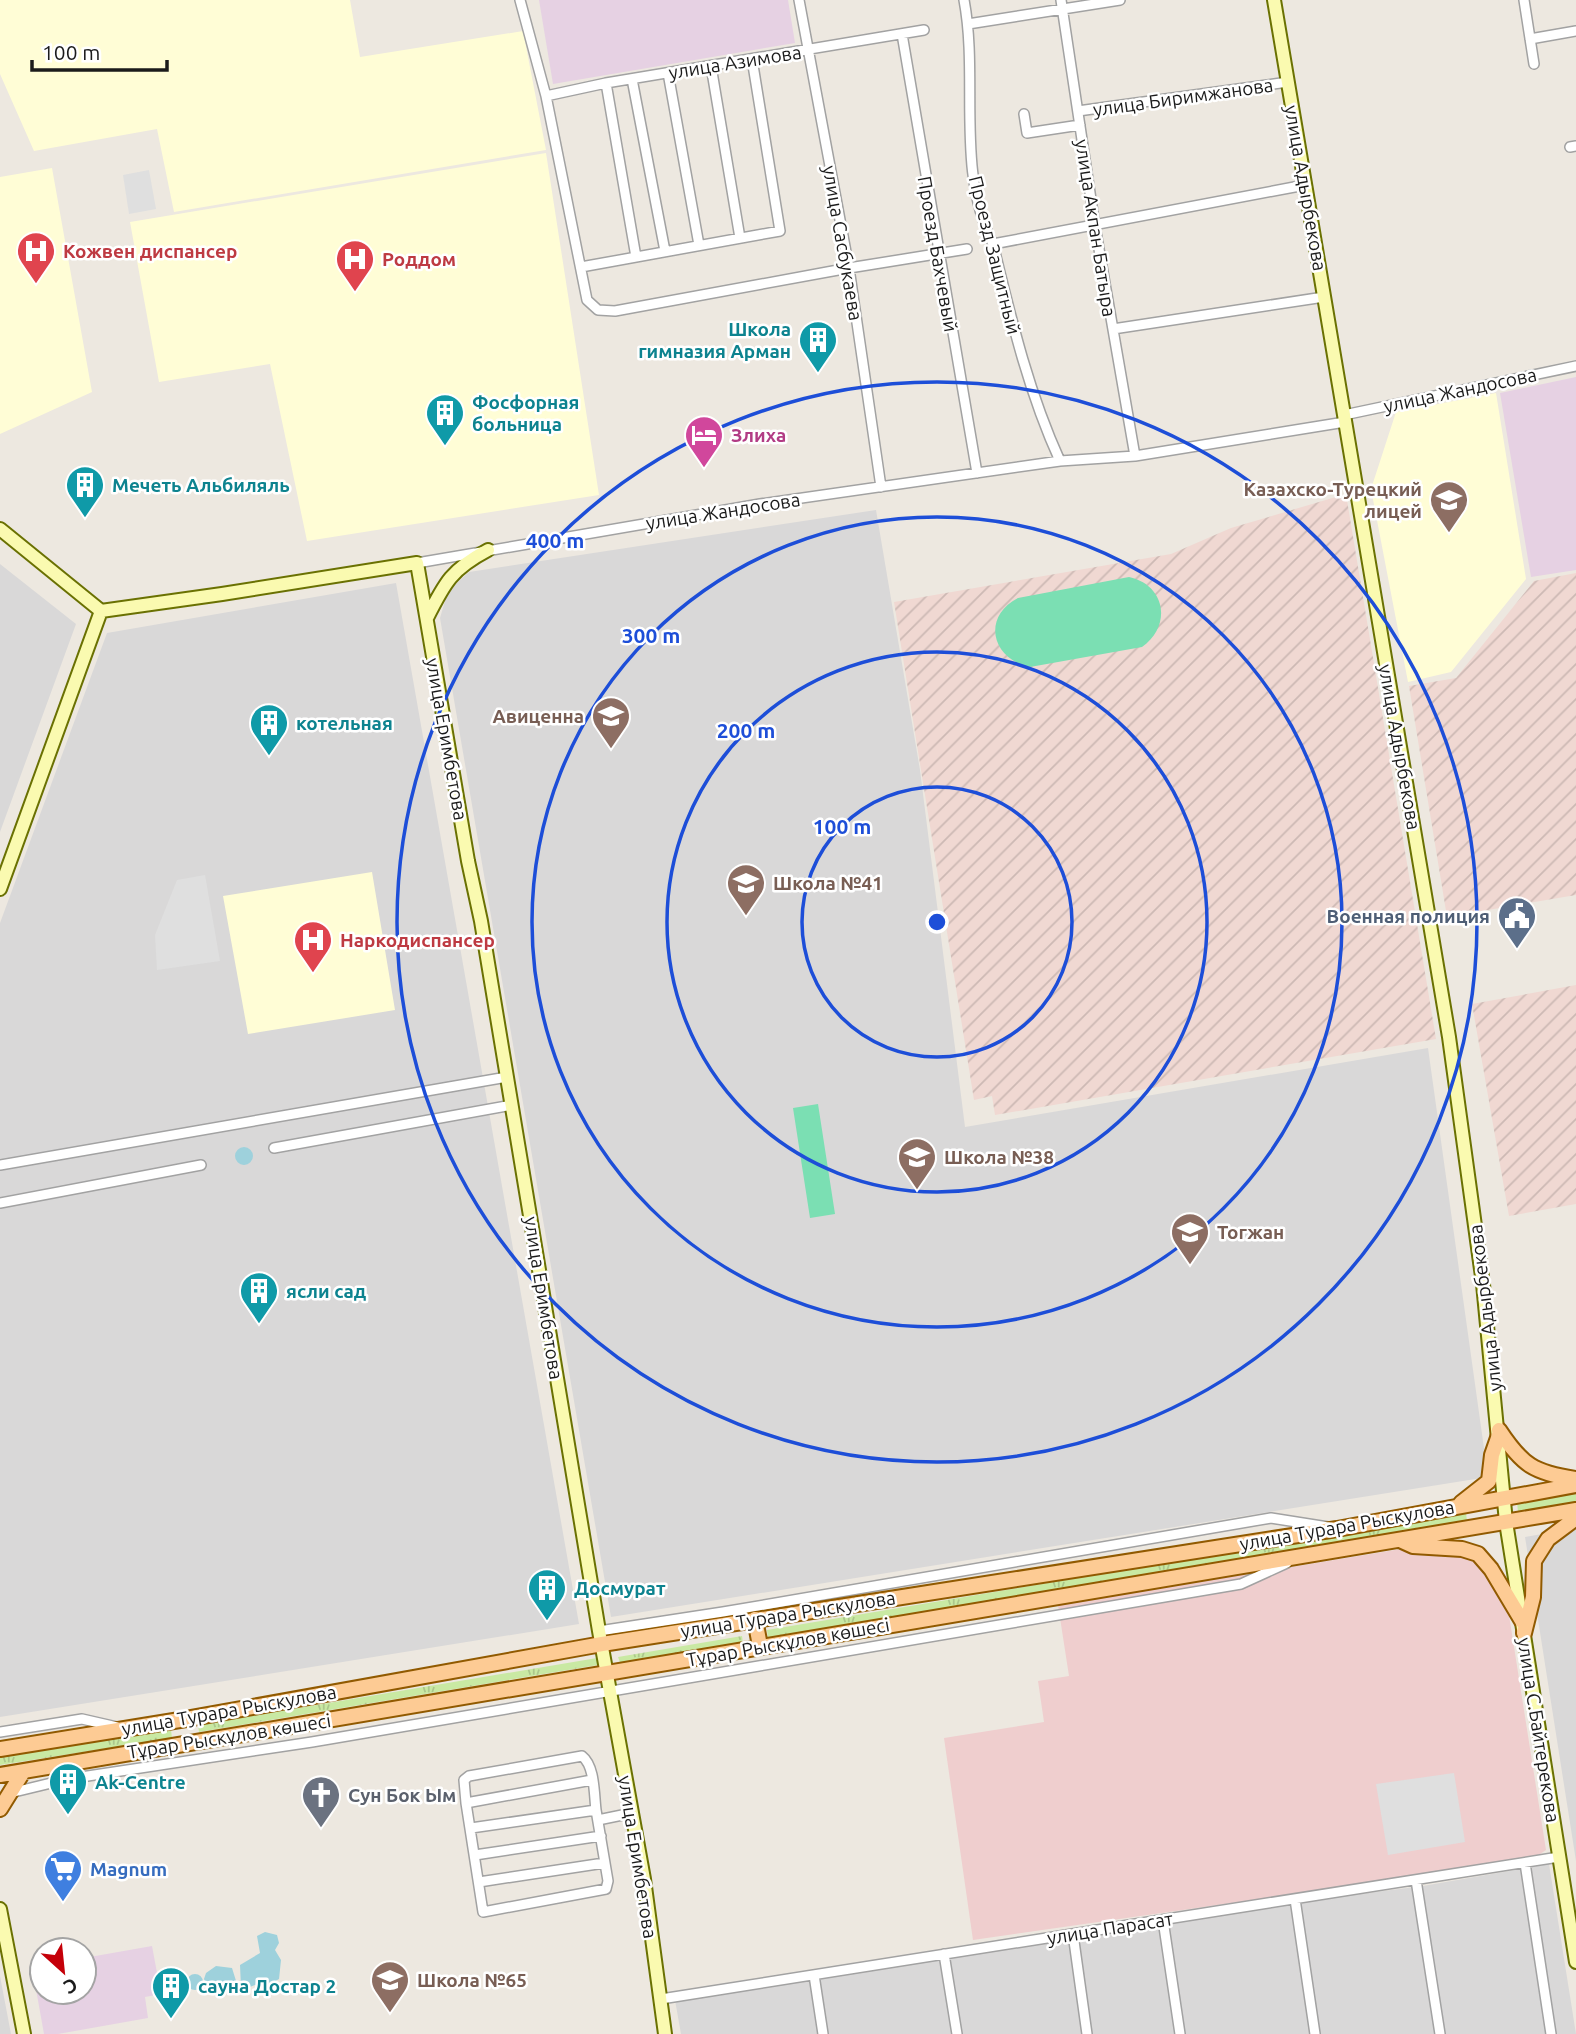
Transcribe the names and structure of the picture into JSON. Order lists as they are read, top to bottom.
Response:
{
  "streets": {
    "main road": [
      "улица Адырбекова",
      "улица Жандосова",
      "улица Еримбетова",
      "улица Турара Рыскулова",
      "Тұрар Рыскұлов көшесі",
      "улица С.Байтерекова"
    ],
    "street": [
      "улица Азимова",
      "улица Биримжанова",
      "улица Акпан Батыра",
      "улица Сасбукаева",
      "Проезд Бахчевый",
      "Проезд Защитный",
      "улица Парасат"
    ]
  },
  "crossings": [
    ["улица Азимова", "улица Сасбукаева"],
    ["улица Азимова", "Проезд Бахчевый"],
    ["улица Биримжанова", "улица Адырбекова"],
    ["улица Биримжанова", "улица Акпан Батыра"],
    ["улица Адырбекова", "улица Жандосова"],
    ["улица Адырбекова", "улица Турара Рыскулова"],
    ["улица Адырбекова", "улица С.Байтерекова"],
    ["улица Акпан Батыра", "улица Жандосова"],
    ["улица Сасбукаева", "улица Жандосова"],
    ["Проезд Бахчевый", "улица Жандосова"],
    ["Проезд Защитный", "улица Жандосова"],
    ["улица Жандосова", "улица Еримбетова"],
    ["улица Еримбетова", "улица Турара Рыскулова"],
    ["улица Еримбетова", "Тұрар Рыскұлов көшесі"],
    ["улица Еримбетова", "улица Парасат"],
    ["улица Турара Рыскулова", "улица С.Байтерекова"],
    ["Тұрар Рыскұлов көшесі", "улица С.Байтерекова"],
    ["улица С.Байтерекова", "улица Парасат"]
  ],
  "places": {
    "hospital": ["Кожвен диспансер", "Роддом", "Наркодиспансер"],
    "building": [
      "Школа гимназия Арман",
      "Фосфорная больница",
      "Мечеть Альбиляль",
      "котельная",
      "ясли сад",
      "Досмурат",
      "Ak-Centre",
      "сауна Достар 2"
    ],
    "hotel": ["Злиха"],
    "school or university": [
      "Казахско-Турецкий лицей",
      "Авиценна",
      "Школа №41",
      "Школа №38",
      "Тогжан",
      "Школа №65"
    ],
    "public building": ["Военная полиция"],
    "church": ["Сун Бок Ым"],
    "supermarket": ["Magnum"]
  },
  "scale_bar": "100 m",
  "north": "bottom right",
  "rings": [
    "400 m",
    "300 m",
    "200 m",
    "100 m"
  ]
}
